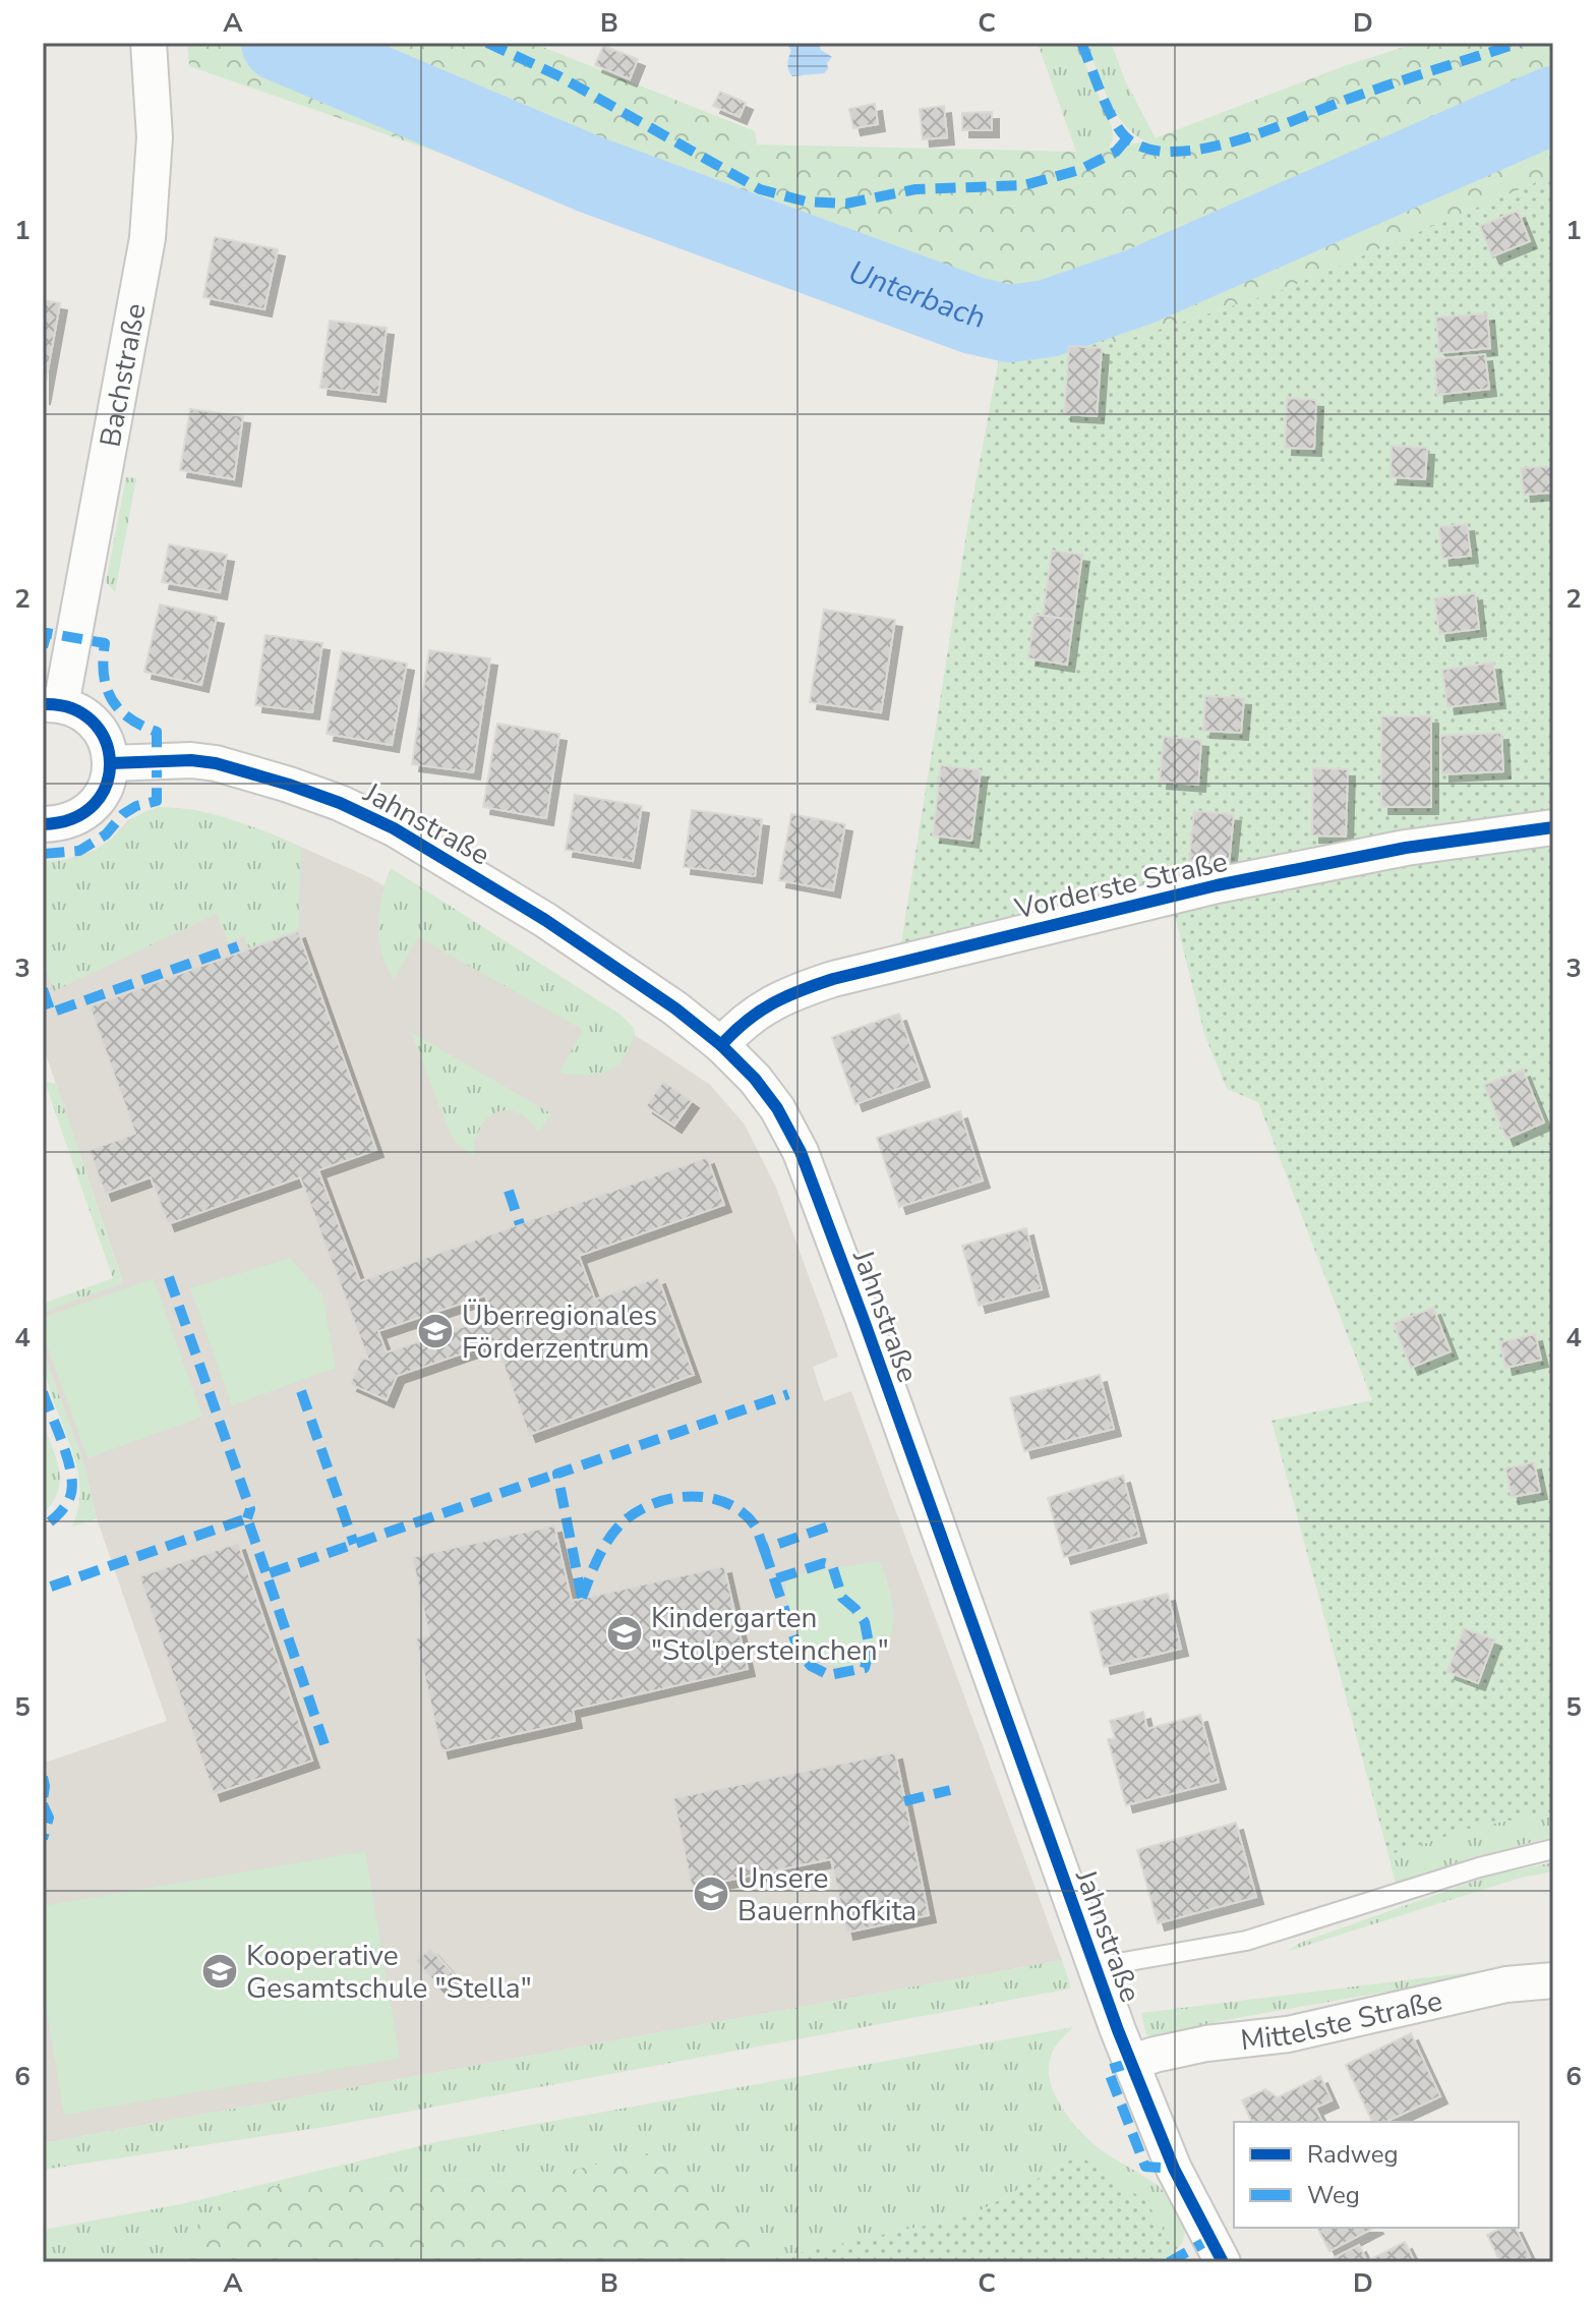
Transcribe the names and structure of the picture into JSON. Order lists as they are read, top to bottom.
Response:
{
  "streets": {
    "street": [
      "Bachstraße",
      "Jahnstraße",
      "Vorderste Straße",
      "Mittelste Straße"
    ]
  },
  "crossings": [
    ["Jahnstraße", "Vorderste Straße"],
    ["Jahnstraße", "Mittelste Straße"]
  ],
  "water": ["Unterbach"],
  "places": {
    "school or university": [
      "Überregionales Förderzentrum",
      "Kindergarten \"Stolpersteinchen\"",
      "Unsere Bauernhofkita",
      "Kooperative Gesamtschule \"Stella\""
    ]
  },
  "legend": ["Radweg", "Weg"],
  "grid": {
    "columns": [
      "A",
      "B",
      "C",
      "D"
    ],
    "rows": [
      "1",
      "2",
      "3",
      "4",
      "5",
      "6"
    ]
  }
}
